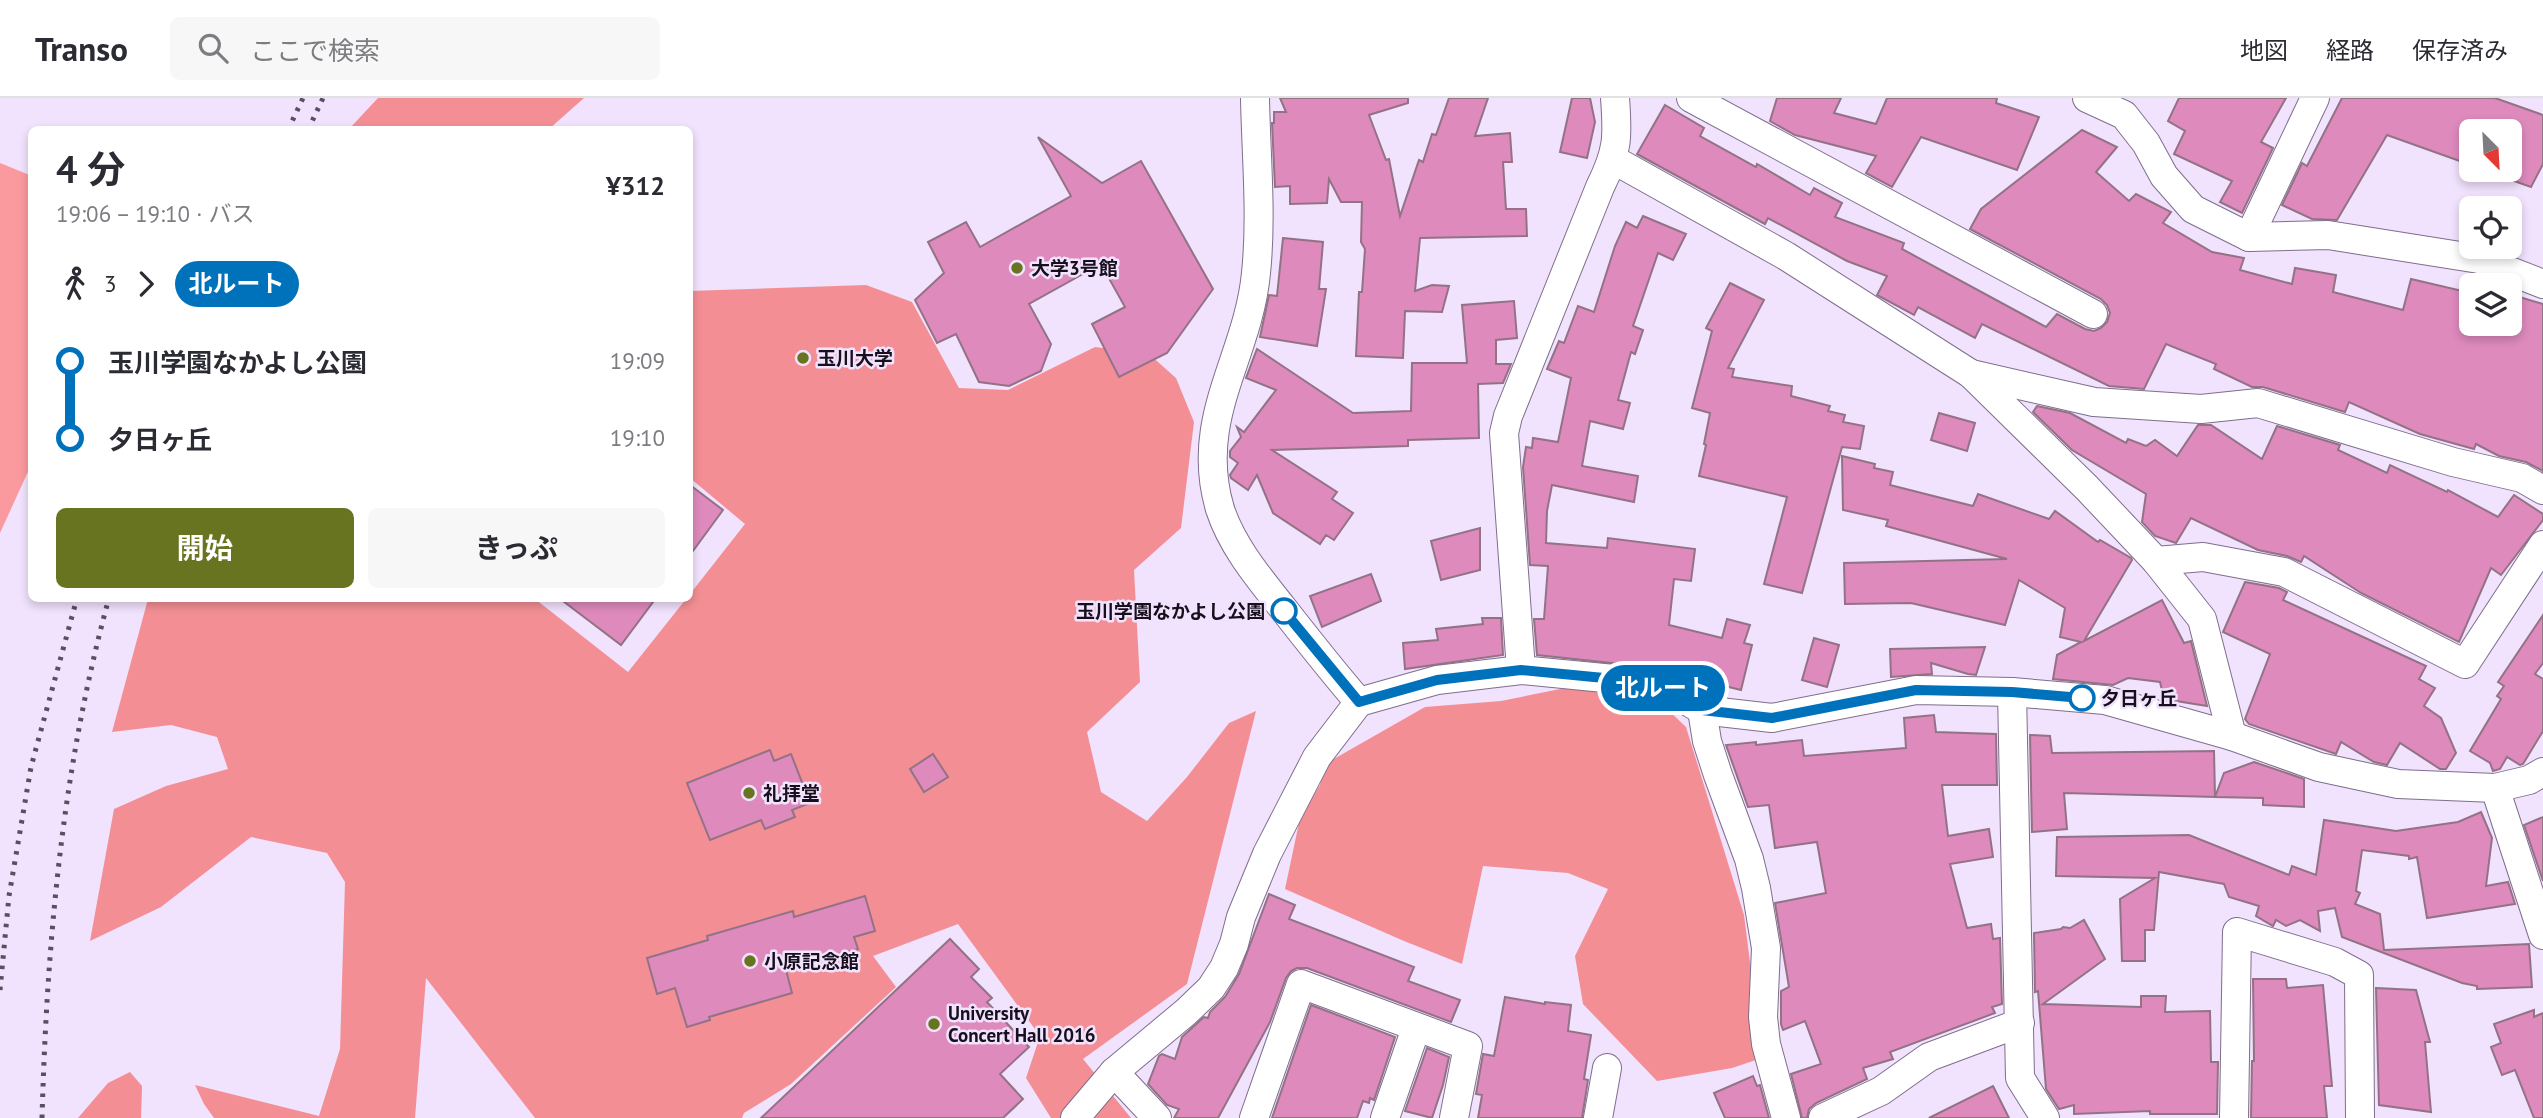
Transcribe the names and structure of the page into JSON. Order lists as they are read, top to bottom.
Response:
{
  "places": [
    "大学3号館",
    "玉川大学",
    "玉川学園なかよし公園",
    "夕日ヶ丘",
    "礼拝堂",
    "小原記念館",
    "University Concert Hall 2016"
  ],
  "lines": ["bus line 北ルート"],
  "north": "bottom right",
  "page": {
    "header": "Transo",
    "search": "ここで検索",
    "nav": ["地図", "経路", "保存済み"],
    "on_map": "北ルート",
    "heading": ["4 分", "19:06 – 19:10 · バス", "¥312"],
    "legs": ["3", "北ルート"],
    "list": [
      {
        "name": "玉川学園なかよし公園",
        "value": "19:09"
      },
      {
        "name": "夕日ヶ丘",
        "value": "19:10"
      }
    ],
    "buttons": ["開始", "きっぷ"]
  }
}
